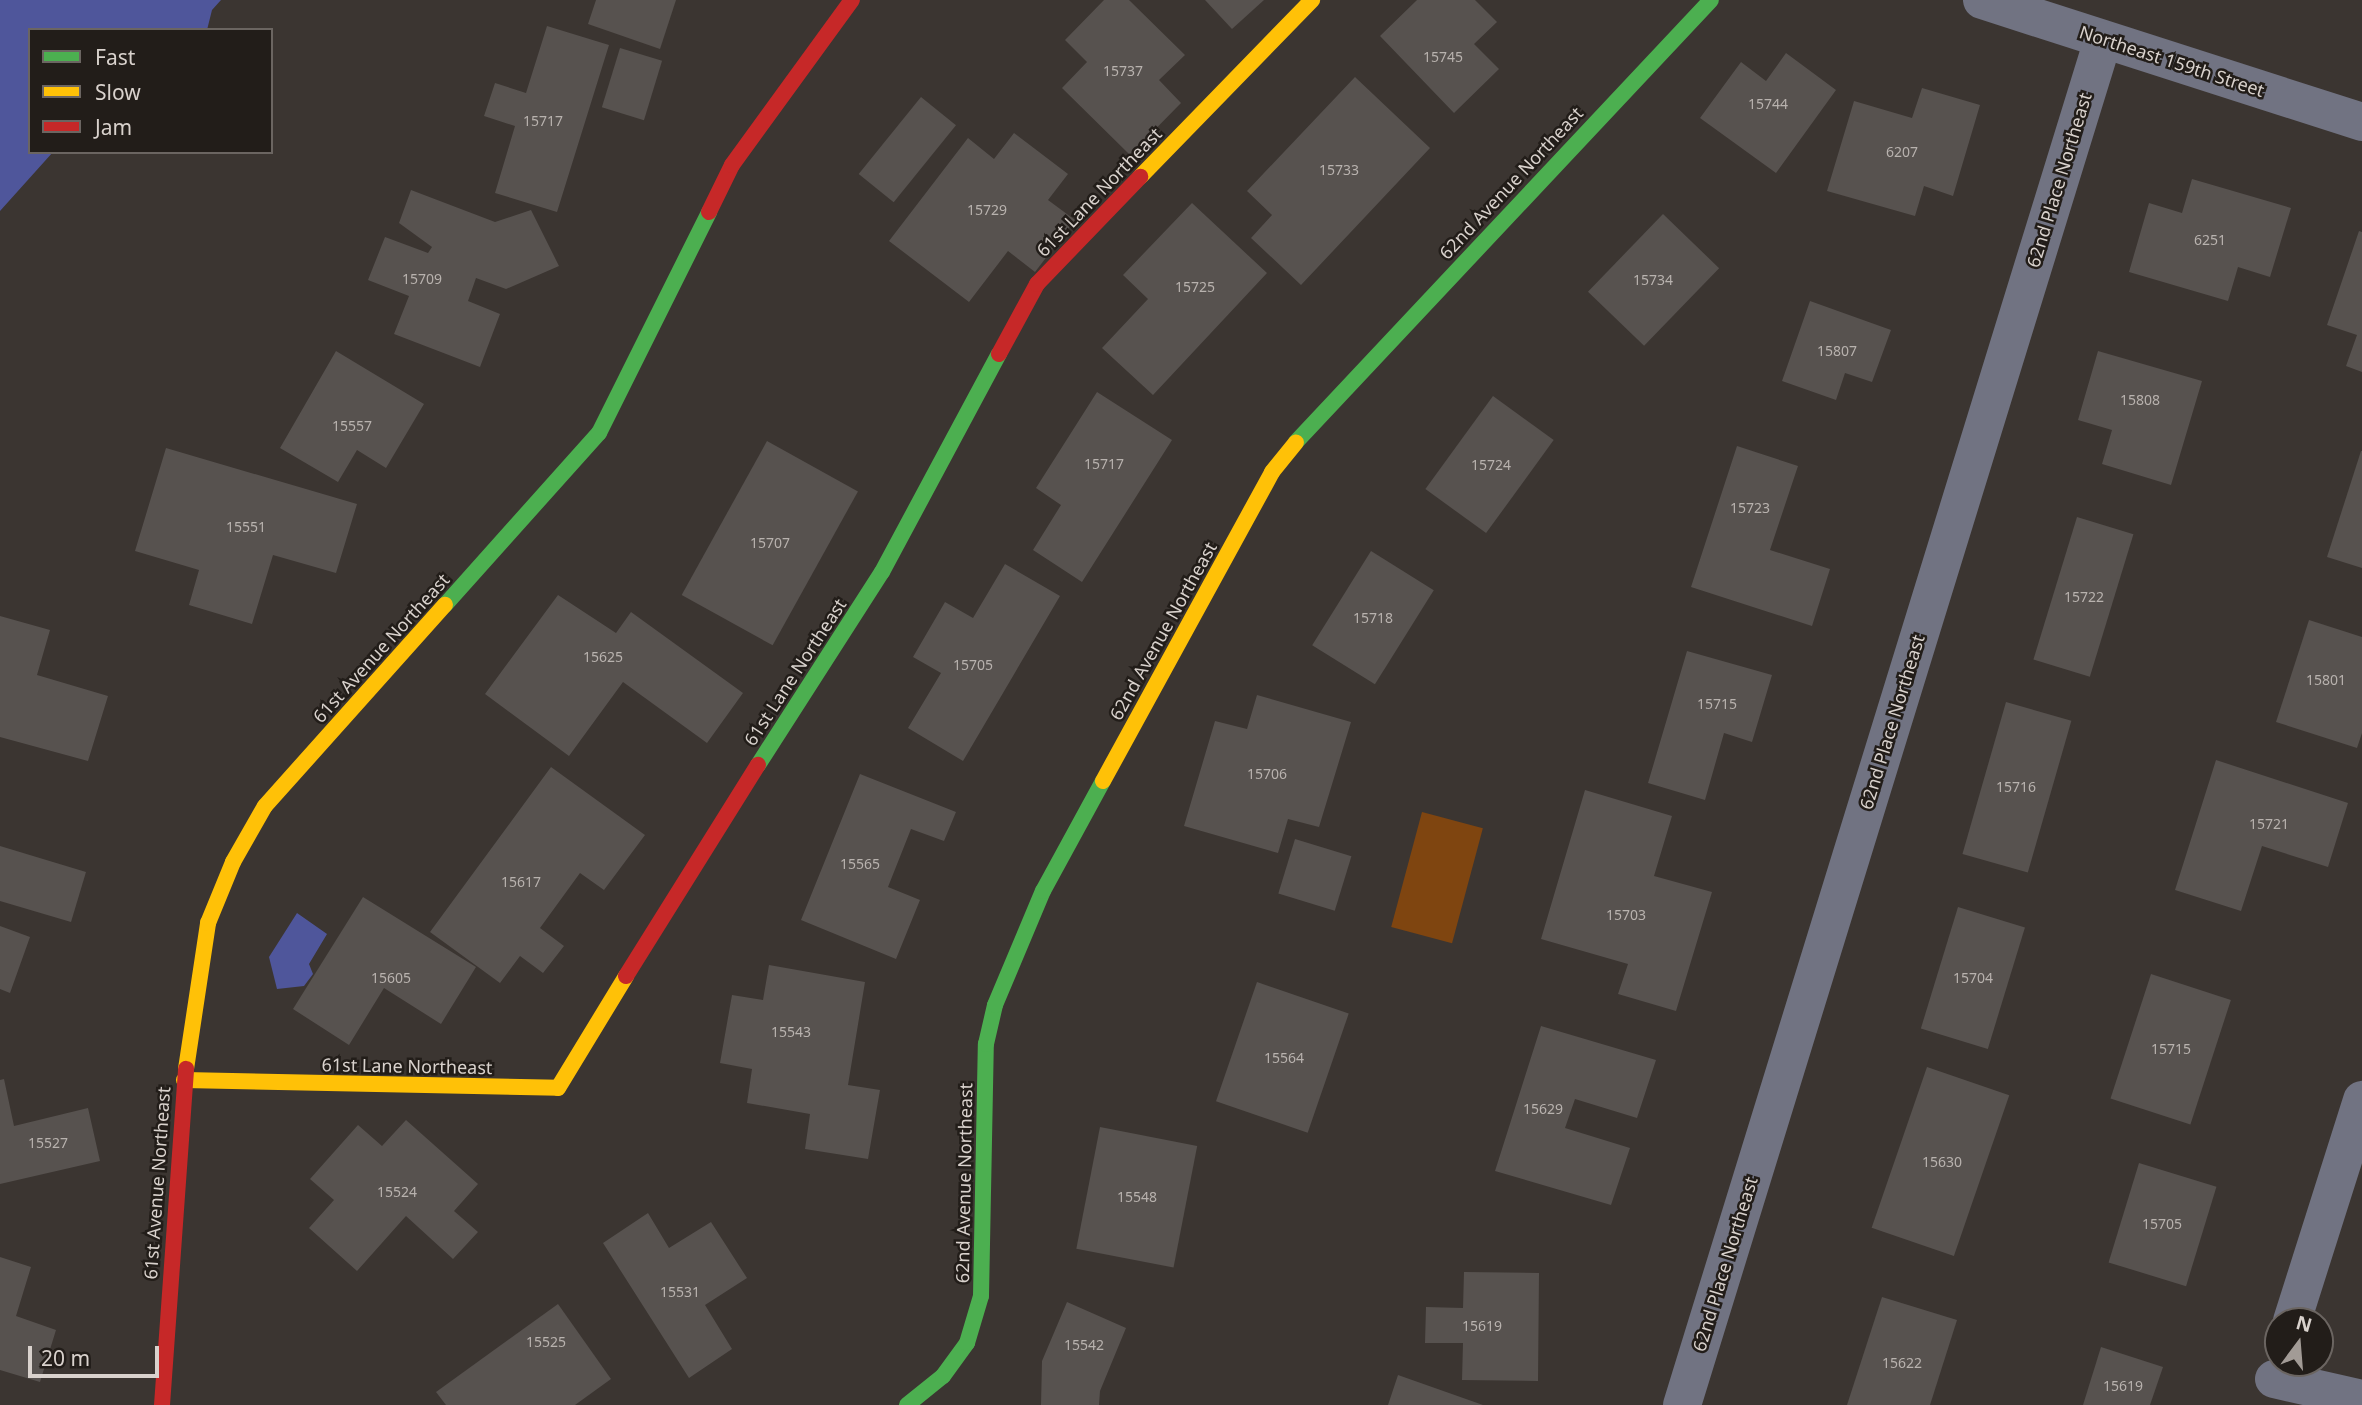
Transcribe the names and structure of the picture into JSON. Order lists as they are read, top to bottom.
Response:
{
  "streets": {
    "street": [
      "Northeast 159th Street",
      "62nd Place Northeast",
      "62nd Avenue Northeast",
      "61st Lane Northeast",
      "61st Avenue Northeast"
    ]
  },
  "crossings": [
    ["Northeast 159th Street", "62nd Place Northeast"],
    ["61st Lane Northeast", "61st Avenue Northeast"]
  ],
  "house_numbers": [
    "15745",
    "15737",
    "15744",
    "15717",
    "6207",
    "15733",
    "15729",
    "6251",
    "15709",
    "15734",
    "15725",
    "15807",
    "15808",
    "15557",
    "15717",
    "15724",
    "15723",
    "15551",
    "15707",
    "15722",
    "15718",
    "15625",
    "15705",
    "15801",
    "15715",
    "15706",
    "15716",
    "15721",
    "15565",
    "15617",
    "15703",
    "15605",
    "15704",
    "15543",
    "15715",
    "15564",
    "15629",
    "15527",
    "15630",
    "15524",
    "15548",
    "15705",
    "15531",
    "15619",
    "15525",
    "15542",
    "15622",
    "15619"
  ],
  "legend": ["Fast", "Slow", "Jam"],
  "scale_bar": "20 m",
  "north": "top"
}
